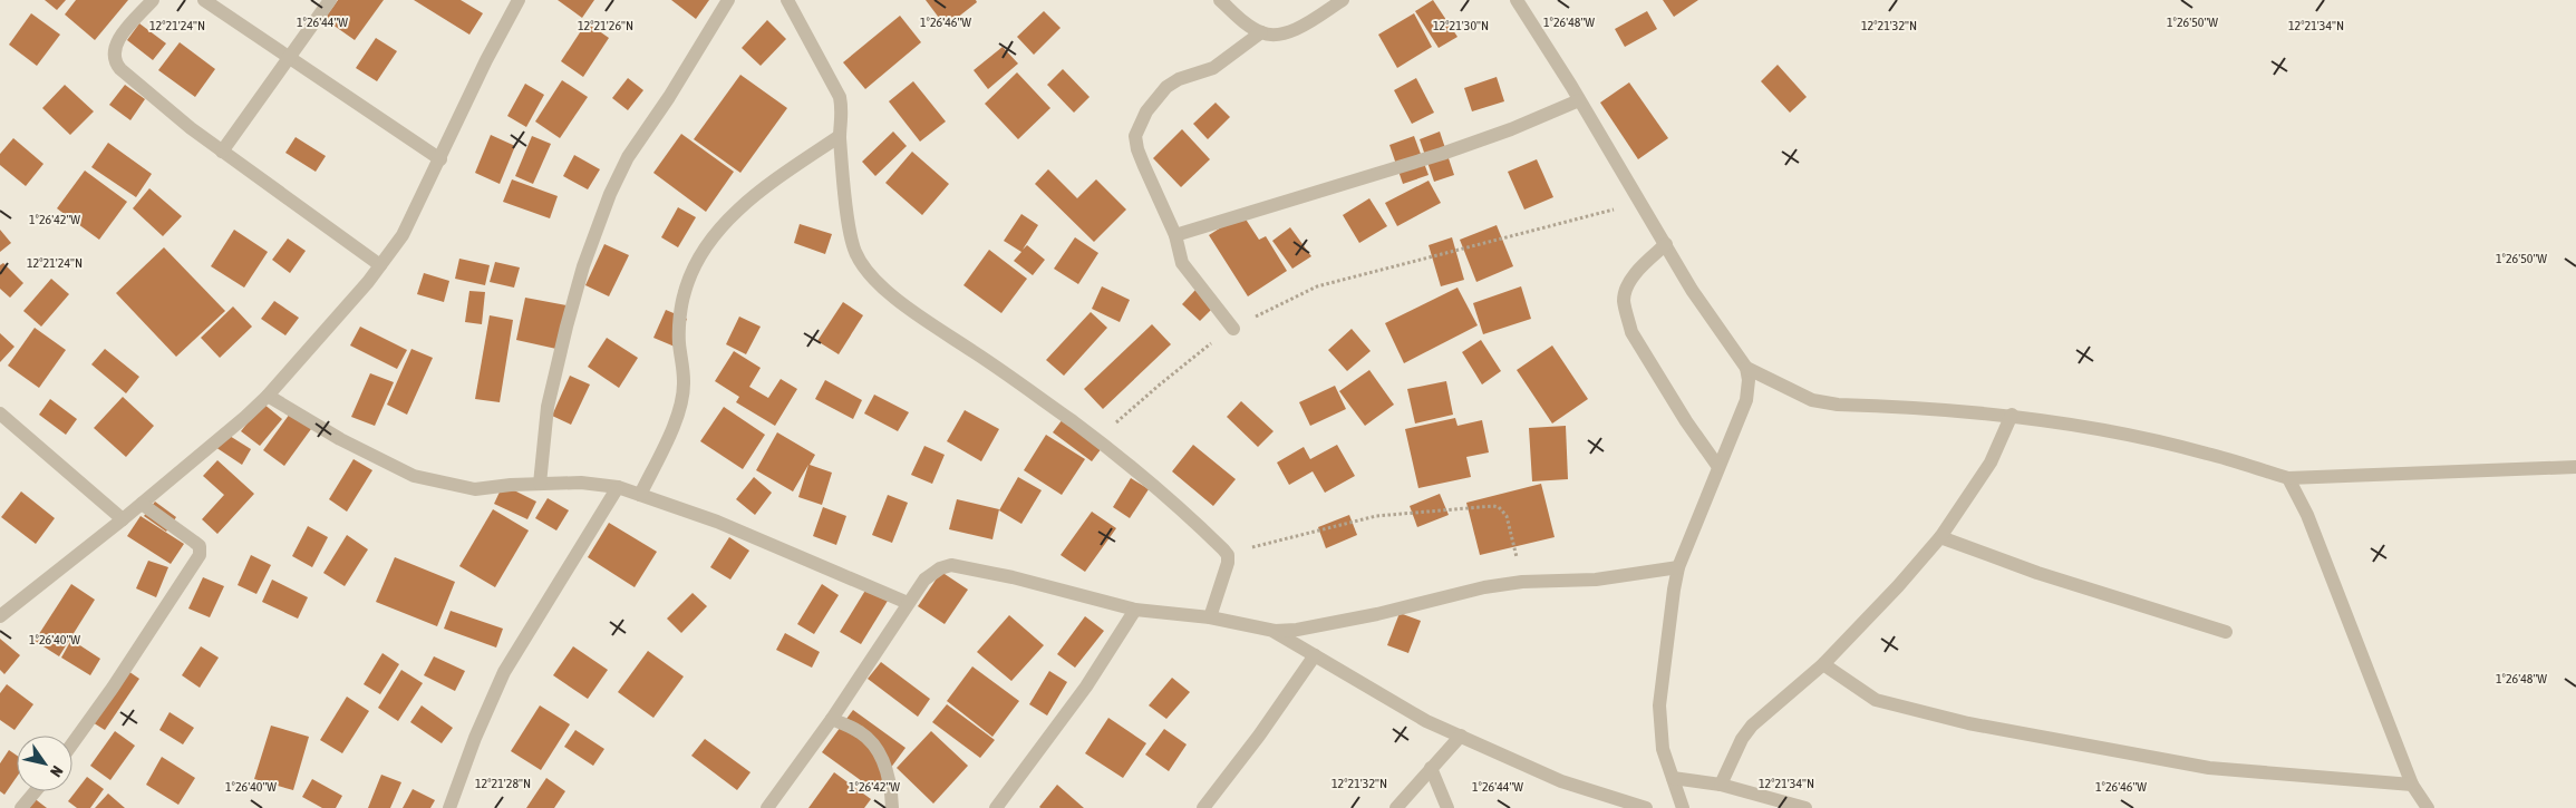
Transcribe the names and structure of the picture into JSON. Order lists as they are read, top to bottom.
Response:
{
  "north": "bottom right",
  "coordinates": [
    "1°26'44\"W",
    "1°26'46\"W",
    "1°26'48\"W",
    "1°26'50\"W",
    "12°21'24\"N",
    "12°21'26\"N",
    "12°21'30\"N",
    "12°21'32\"N",
    "12°21'34\"N",
    "1°26'42\"W",
    "1°26'40\"W",
    "12°21'28\"N"
  ]
}
